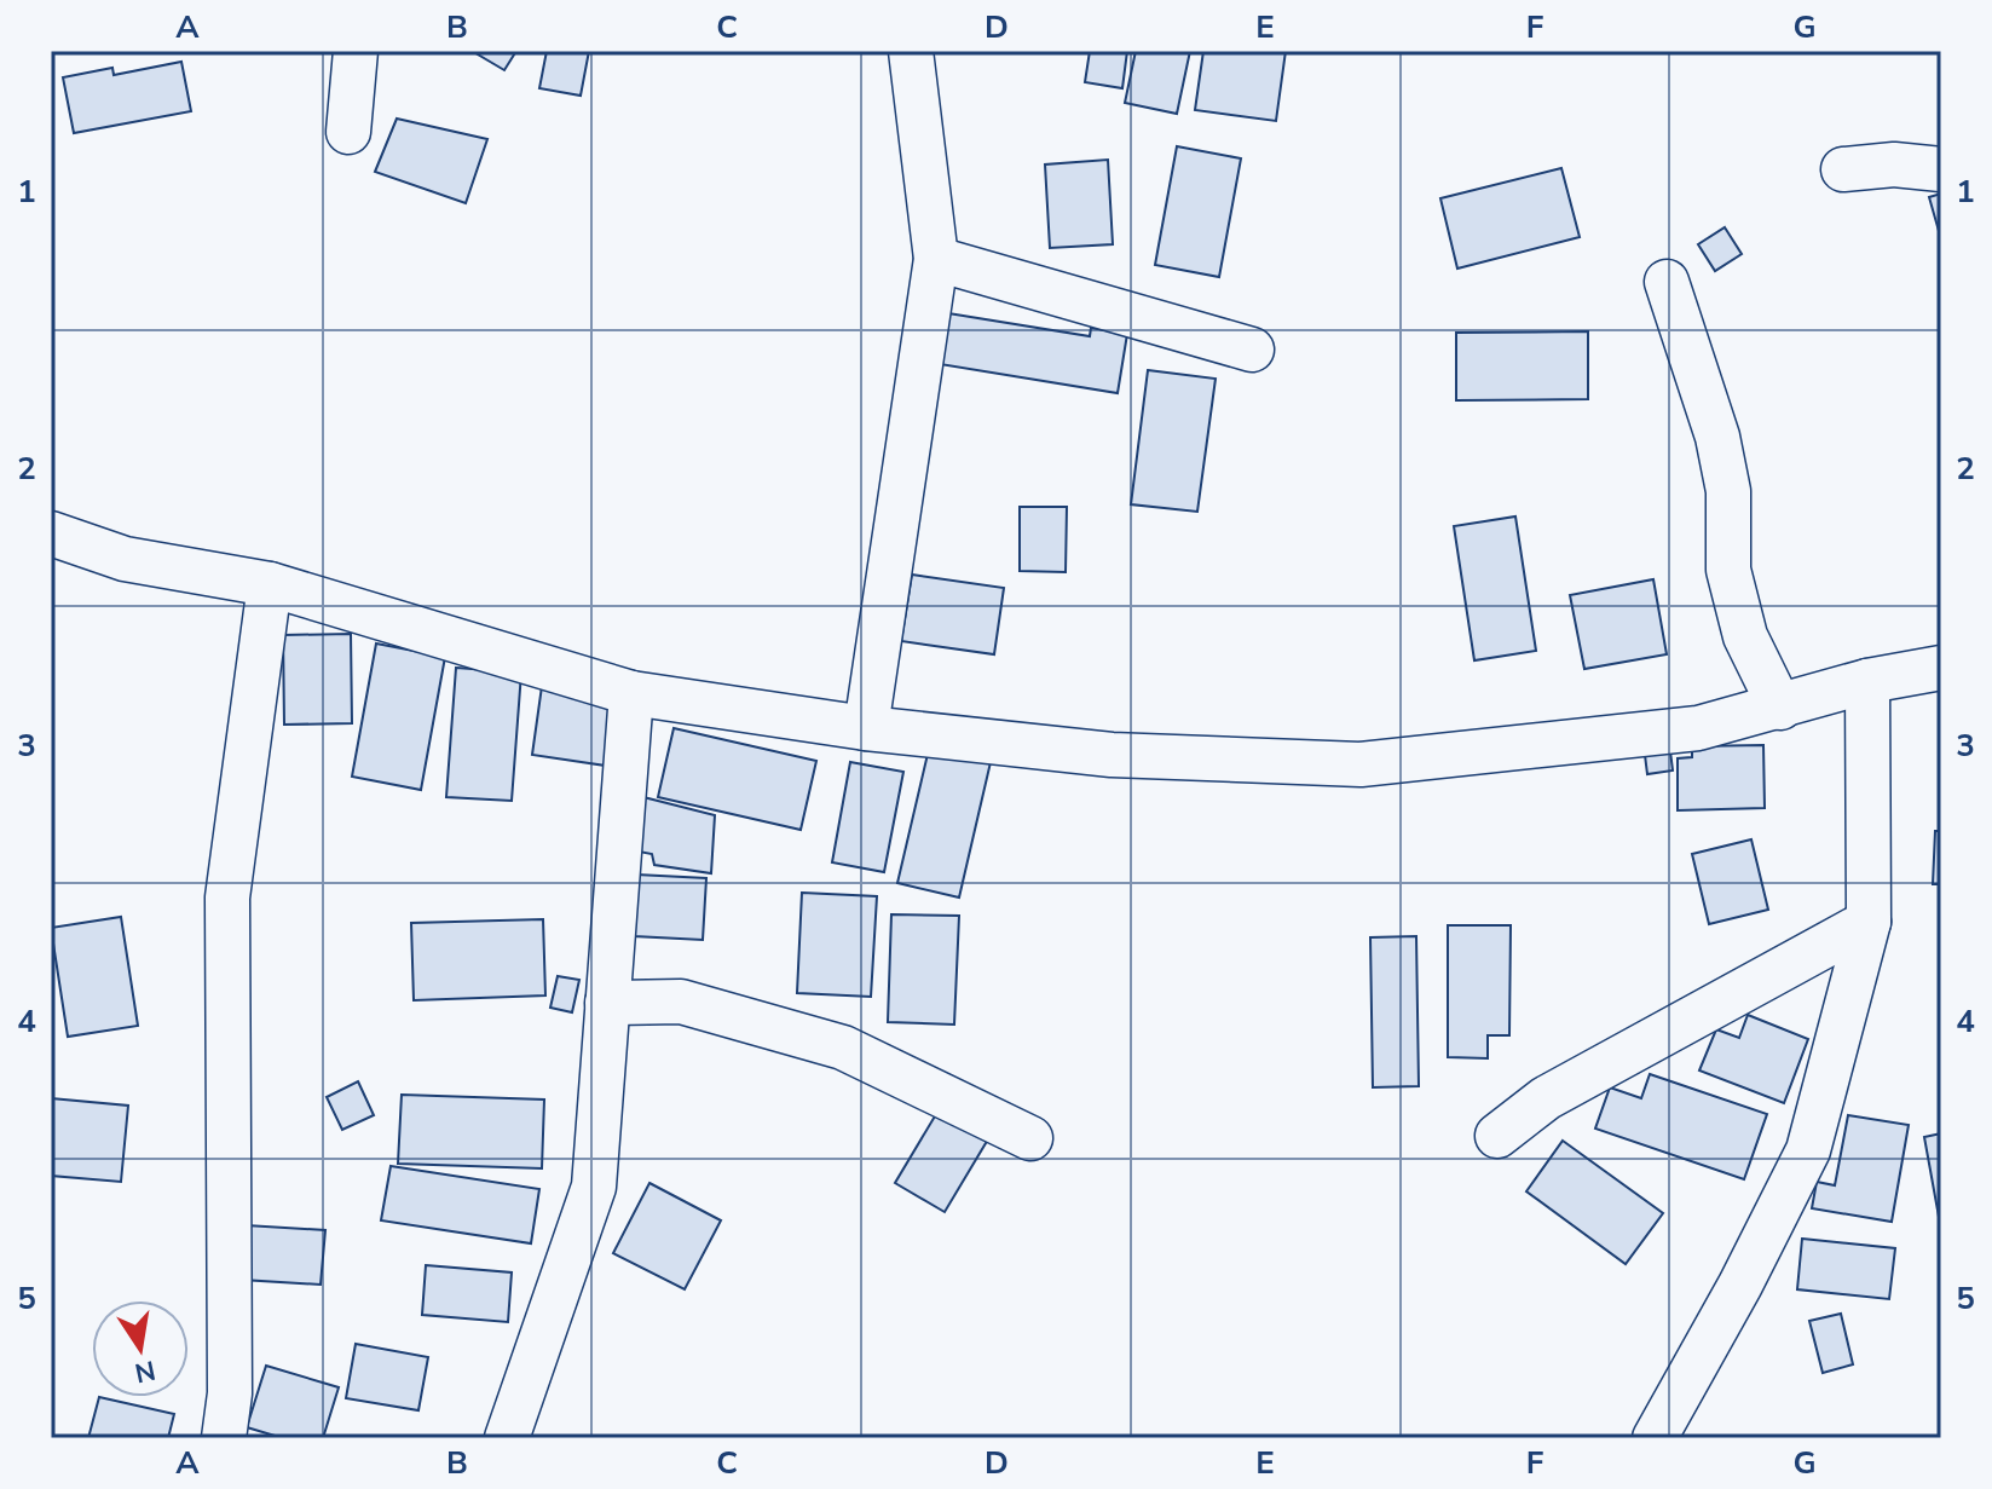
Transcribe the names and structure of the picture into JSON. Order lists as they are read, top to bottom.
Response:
{
  "north": "bottom",
  "grid": {
    "columns": [
      "A",
      "B",
      "C",
      "D",
      "E",
      "F",
      "G"
    ],
    "rows": [
      "1",
      "2",
      "3",
      "4",
      "5"
    ]
  }
}
